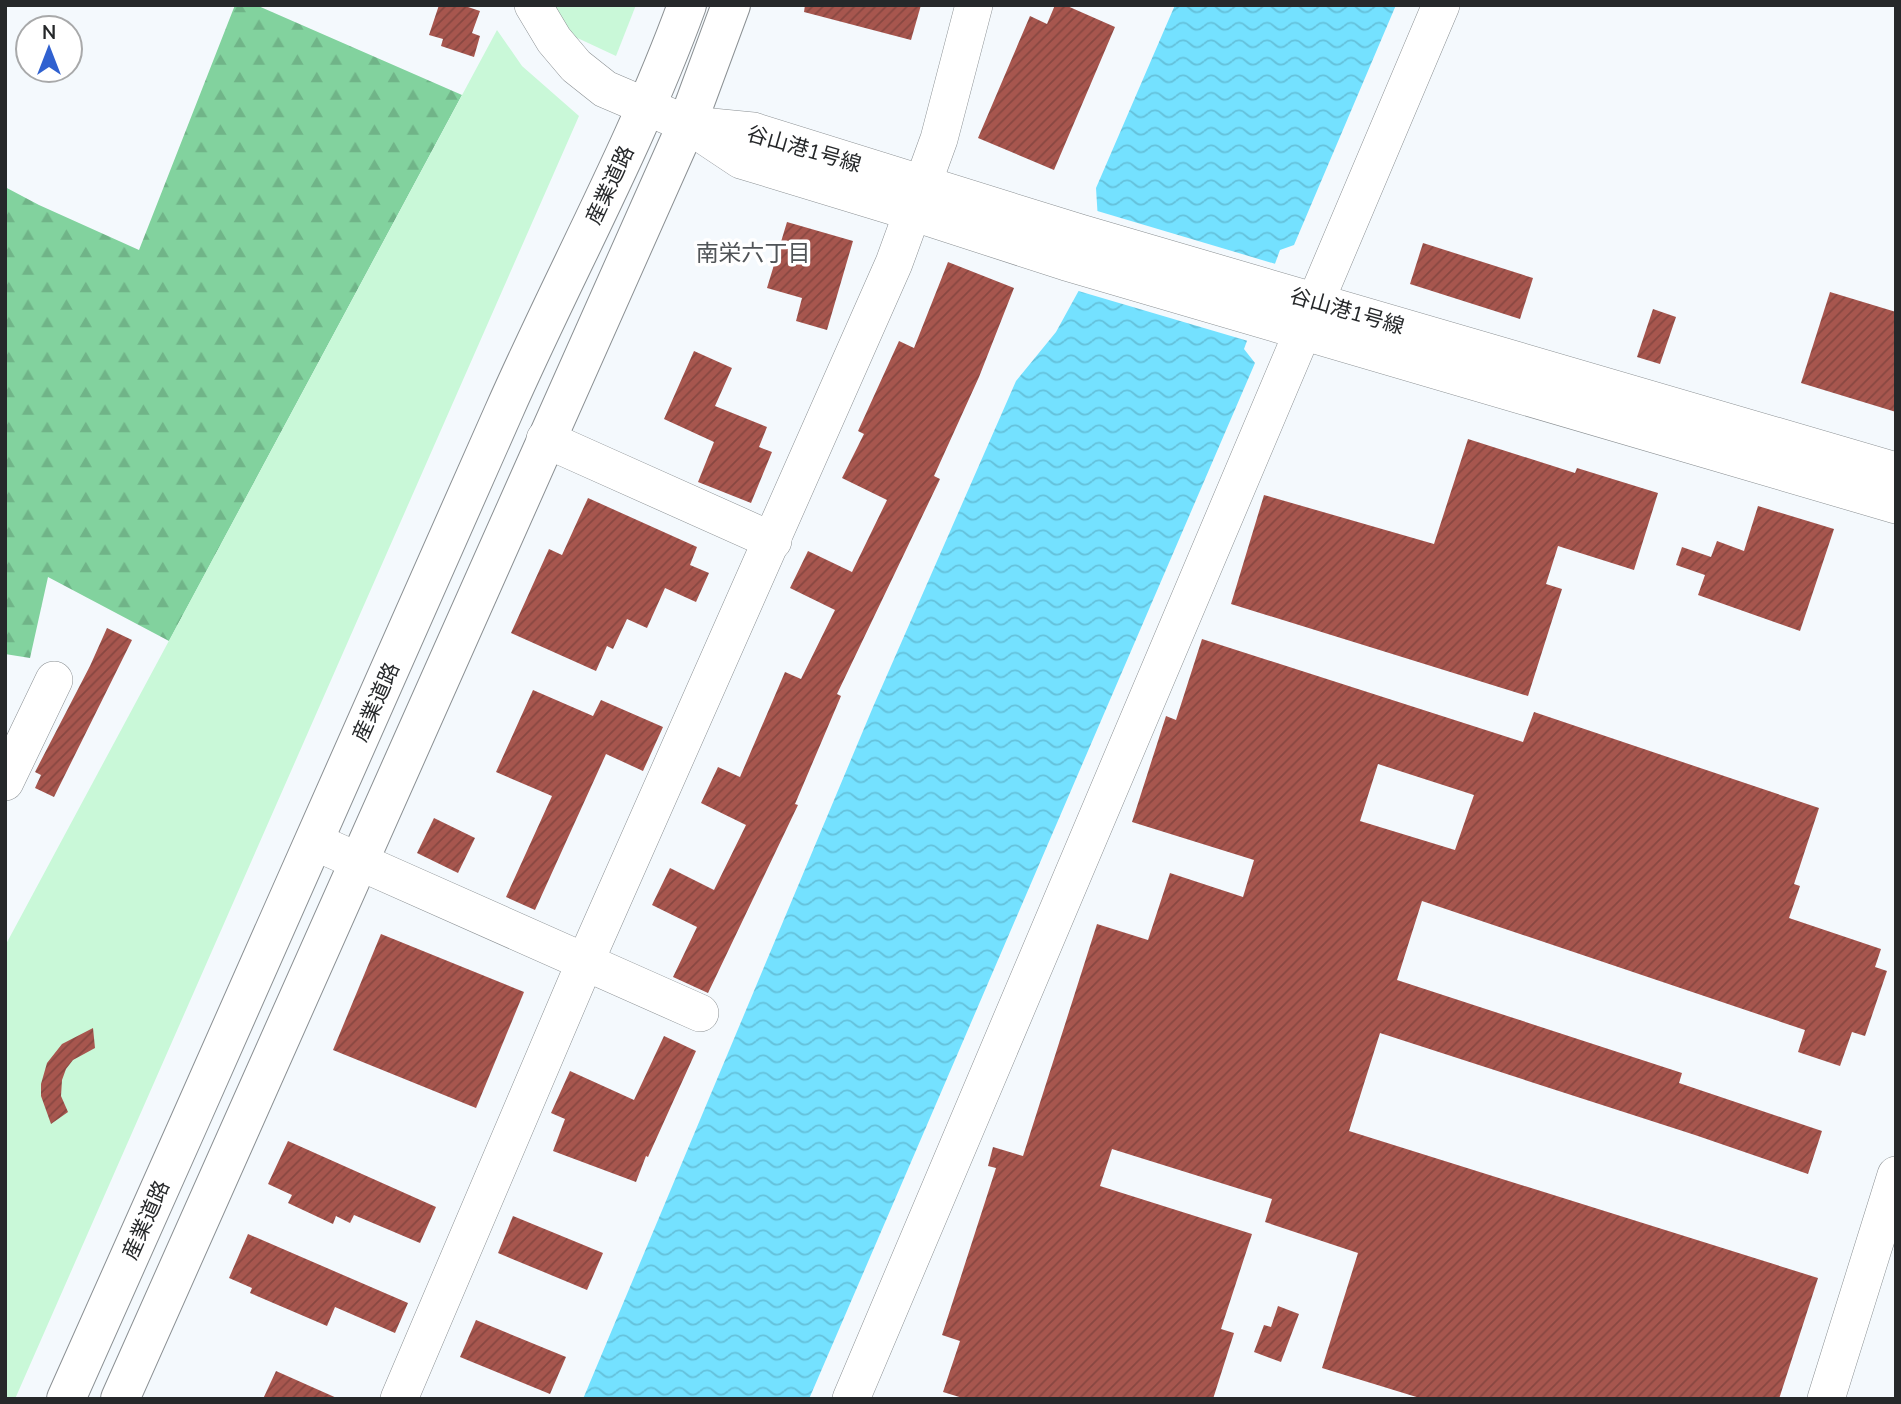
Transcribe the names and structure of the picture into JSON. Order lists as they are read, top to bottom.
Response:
{
  "streets": {
    "main road": ["産業道路"],
    "street": ["谷山港1号線"]
  },
  "crossings": [
    ["谷山港1号線", "産業道路"]
  ],
  "districts": ["南栄六丁目"],
  "north": "top"
}
